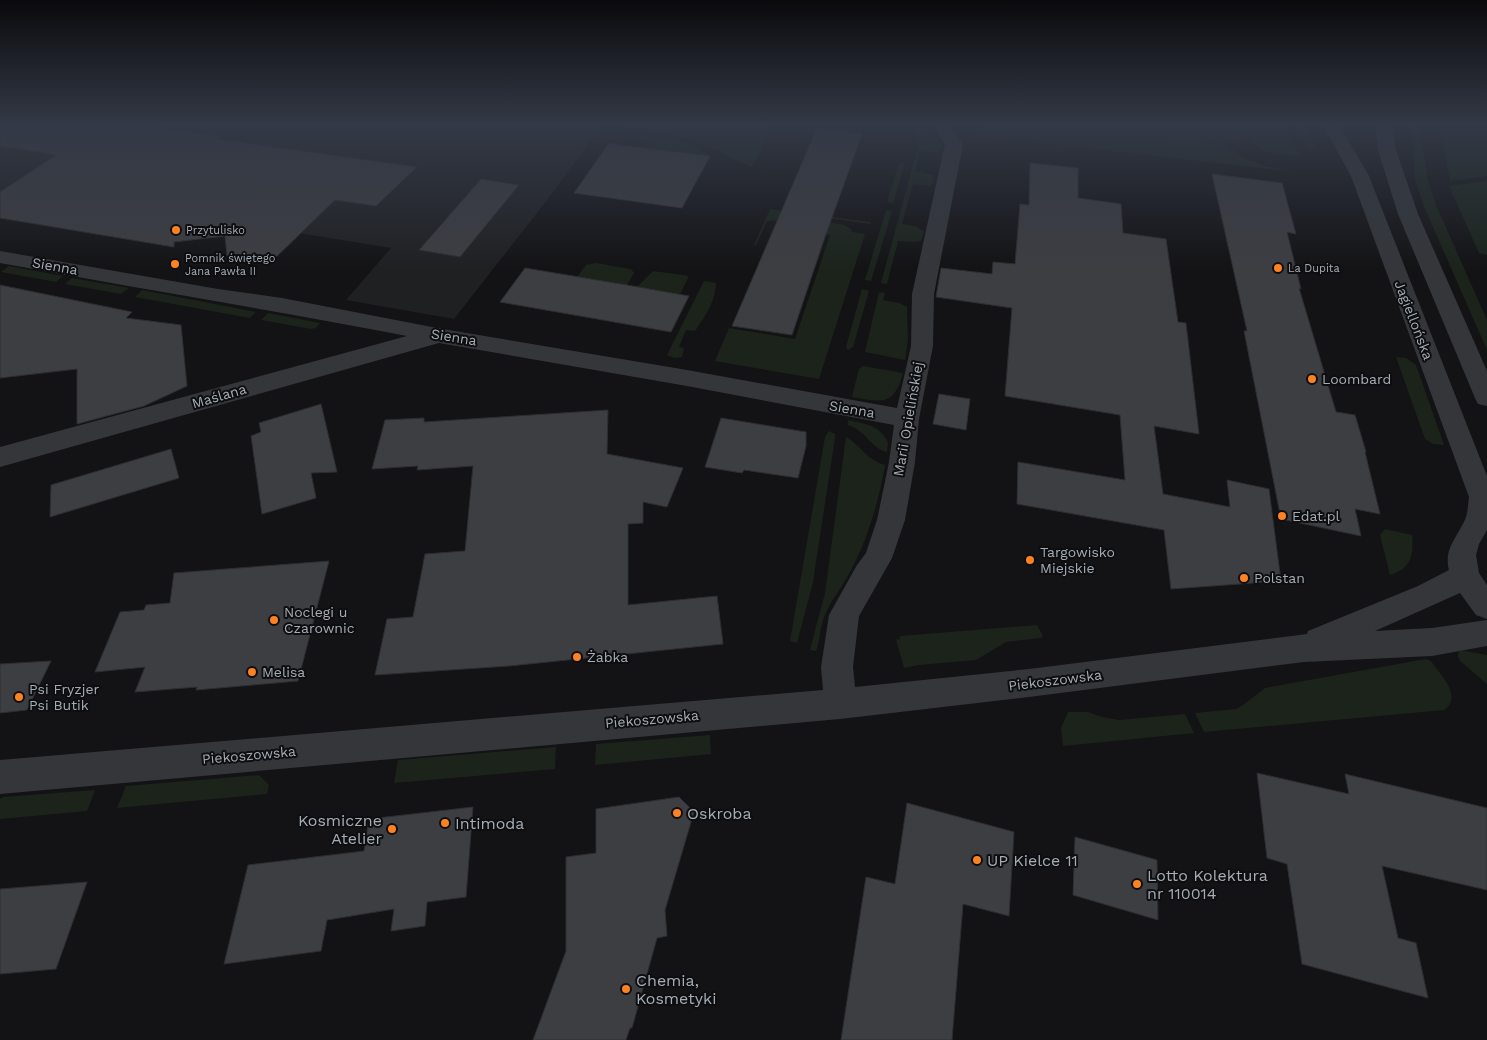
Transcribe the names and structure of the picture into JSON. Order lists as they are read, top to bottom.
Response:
{
  "streets": {
    "street": [
      "Sienna",
      "Jagiellońska",
      "Maślana",
      "Marii Opielińskiej",
      "Piekoszowska"
    ]
  },
  "crossings": [
    ["Sienna", "Maślana"],
    ["Sienna", "Marii Opielińskiej"],
    ["Marii Opielińskiej", "Piekoszowska"]
  ],
  "places": [
    "Przytulisko",
    "Pomnik świętego Jana Pawła II",
    "La Dupita",
    "Loombard",
    "Edat.pl",
    "Targowisko Miejskie",
    "Polstan",
    "Noclegi u Czarownic",
    "Żabka",
    "Melisa",
    "Psi Fryzjer Psi Butik",
    "Oskroba",
    "Intimoda",
    "Kosmiczne Atelier",
    "UP Kielce 11",
    "Lotto Kolektura nr 110014",
    "Chemia, Kosmetyki"
  ]
}
